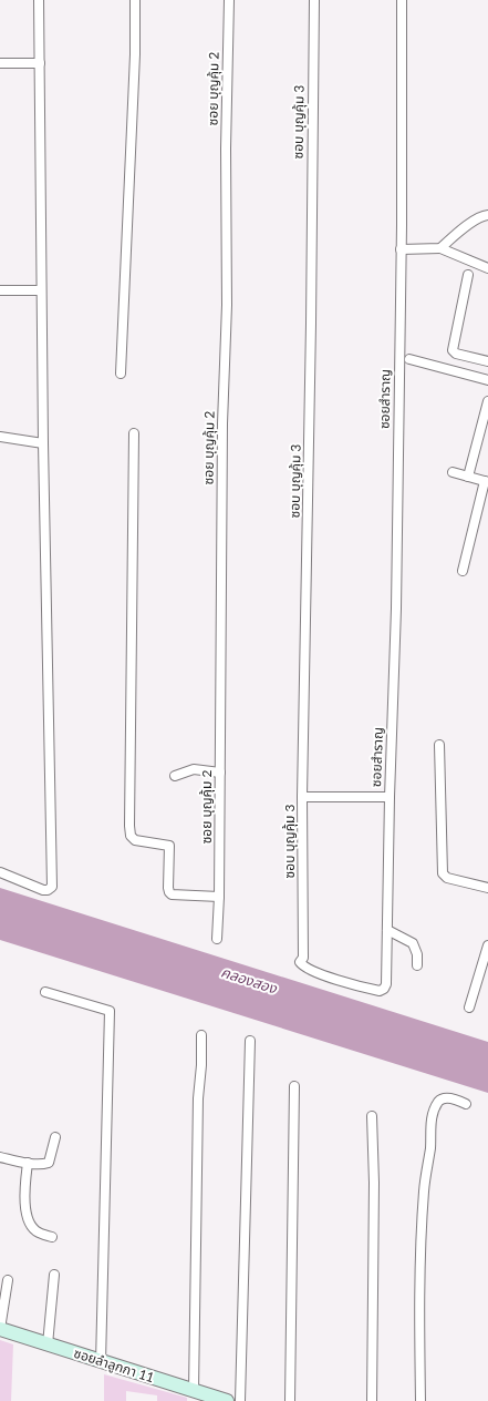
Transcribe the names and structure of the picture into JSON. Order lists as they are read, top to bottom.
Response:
{
  "streets": {
    "street": [
      "ซอย บุญคุ้ม 2",
      "ซอบ บุญคุ้ม 3",
      "ซอยสำราญ",
      "ซอยลำลูกกา 11"
    ]
  },
  "crossings": [
    ["ซอบ บุญคุ้ม 3", "ซอยสำราญ"]
  ],
  "water": ["คลองสอง"]
}
